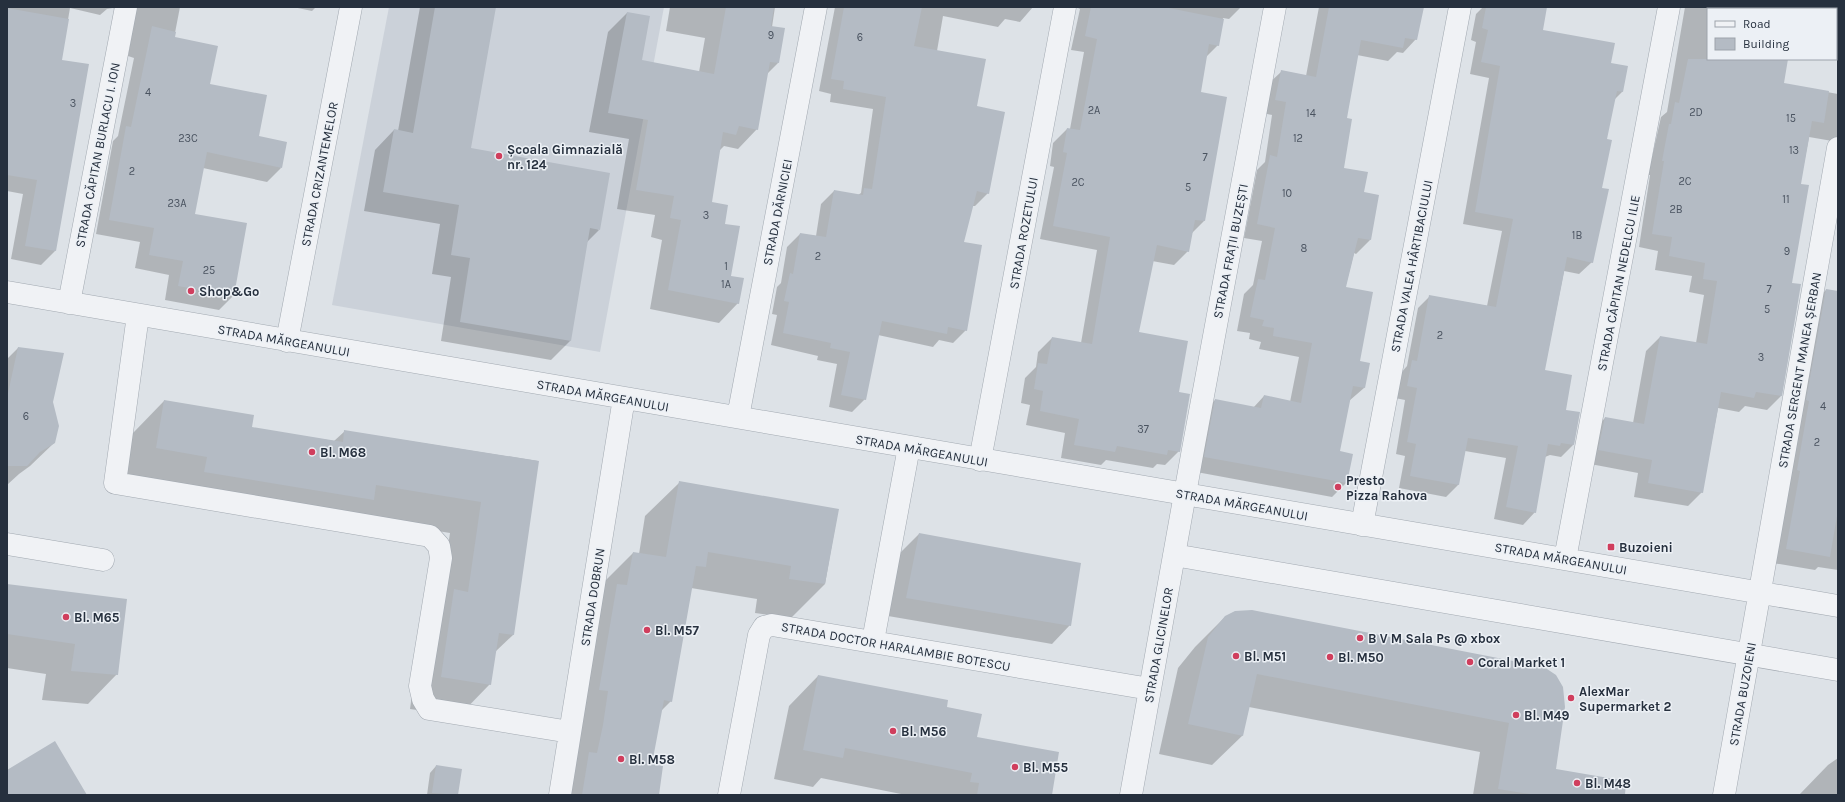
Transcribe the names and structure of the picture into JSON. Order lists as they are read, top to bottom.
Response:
{
  "streets": {
    "street": [
      "STRADA CĂPITAN BURLACU I. ION",
      "STRADA CRIZANTEMELOR",
      "STRADA DĂRNICIEI",
      "STRADA ROZETULUI",
      "STRADA FRAȚII BUZEȘTI",
      "STRADA VALEA HÂRTIBACIULUI",
      "STRADA CĂPITAN NEDELCU ILIE",
      "STRADA MĂRGEANULUI",
      "STRADA SERGENT MANEA ȘERBAN",
      "STRADA DOBRUN",
      "STRADA GLICINELOR",
      "STRADA DOCTOR HARALAMBIE BOTESCU",
      "STRADA BUZOIENI"
    ]
  },
  "crossings": [
    ["STRADA CĂPITAN BURLACU I. ION", "STRADA MĂRGEANULUI"],
    ["STRADA CRIZANTEMELOR", "STRADA MĂRGEANULUI"],
    ["STRADA DĂRNICIEI", "STRADA MĂRGEANULUI"],
    ["STRADA ROZETULUI", "STRADA MĂRGEANULUI"],
    ["STRADA FRAȚII BUZEȘTI", "STRADA MĂRGEANULUI"],
    ["STRADA FRAȚII BUZEȘTI", "STRADA GLICINELOR"],
    ["STRADA VALEA HÂRTIBACIULUI", "STRADA MĂRGEANULUI"],
    ["STRADA CĂPITAN NEDELCU ILIE", "STRADA MĂRGEANULUI"],
    ["STRADA MĂRGEANULUI", "STRADA SERGENT MANEA ȘERBAN"],
    ["STRADA MĂRGEANULUI", "STRADA DOBRUN"],
    ["STRADA MĂRGEANULUI", "STRADA GLICINELOR"],
    ["STRADA MĂRGEANULUI", "STRADA BUZOIENI"],
    ["STRADA SERGENT MANEA ȘERBAN", "STRADA BUZOIENI"],
    ["STRADA GLICINELOR", "STRADA DOCTOR HARALAMBIE BOTESCU"]
  ],
  "places": {
    "other": [
      "Școala Gimnazială nr. 124",
      "Shop&Go",
      "Bl. M68",
      "Presto Pizza Rahova",
      "Bl. M65",
      "Bl. M57",
      "B V M Sala Ps @ xbox",
      "Bl. M51",
      "Bl. M50",
      "Coral Market 1",
      "AlexMar Supermarket 2",
      "Bl. M49",
      "Bl. M56",
      "Bl. M58",
      "Bl. M55",
      "Bl. M48"
    ],
    "transit": ["Buzoieni"]
  },
  "house_numbers": [
    "9",
    "6",
    "4",
    "3",
    "2A",
    "2D",
    "14",
    "15",
    "23C",
    "12",
    "13",
    "7",
    "2",
    "2C",
    "2C",
    "5",
    "10",
    "11",
    "23A",
    "2B",
    "3",
    "1B",
    "8",
    "9",
    "2",
    "1",
    "25",
    "1A",
    "7",
    "5",
    "2",
    "3",
    "4",
    "6",
    "37",
    "2"
  ],
  "legend": ["Road", "Building"]
}
